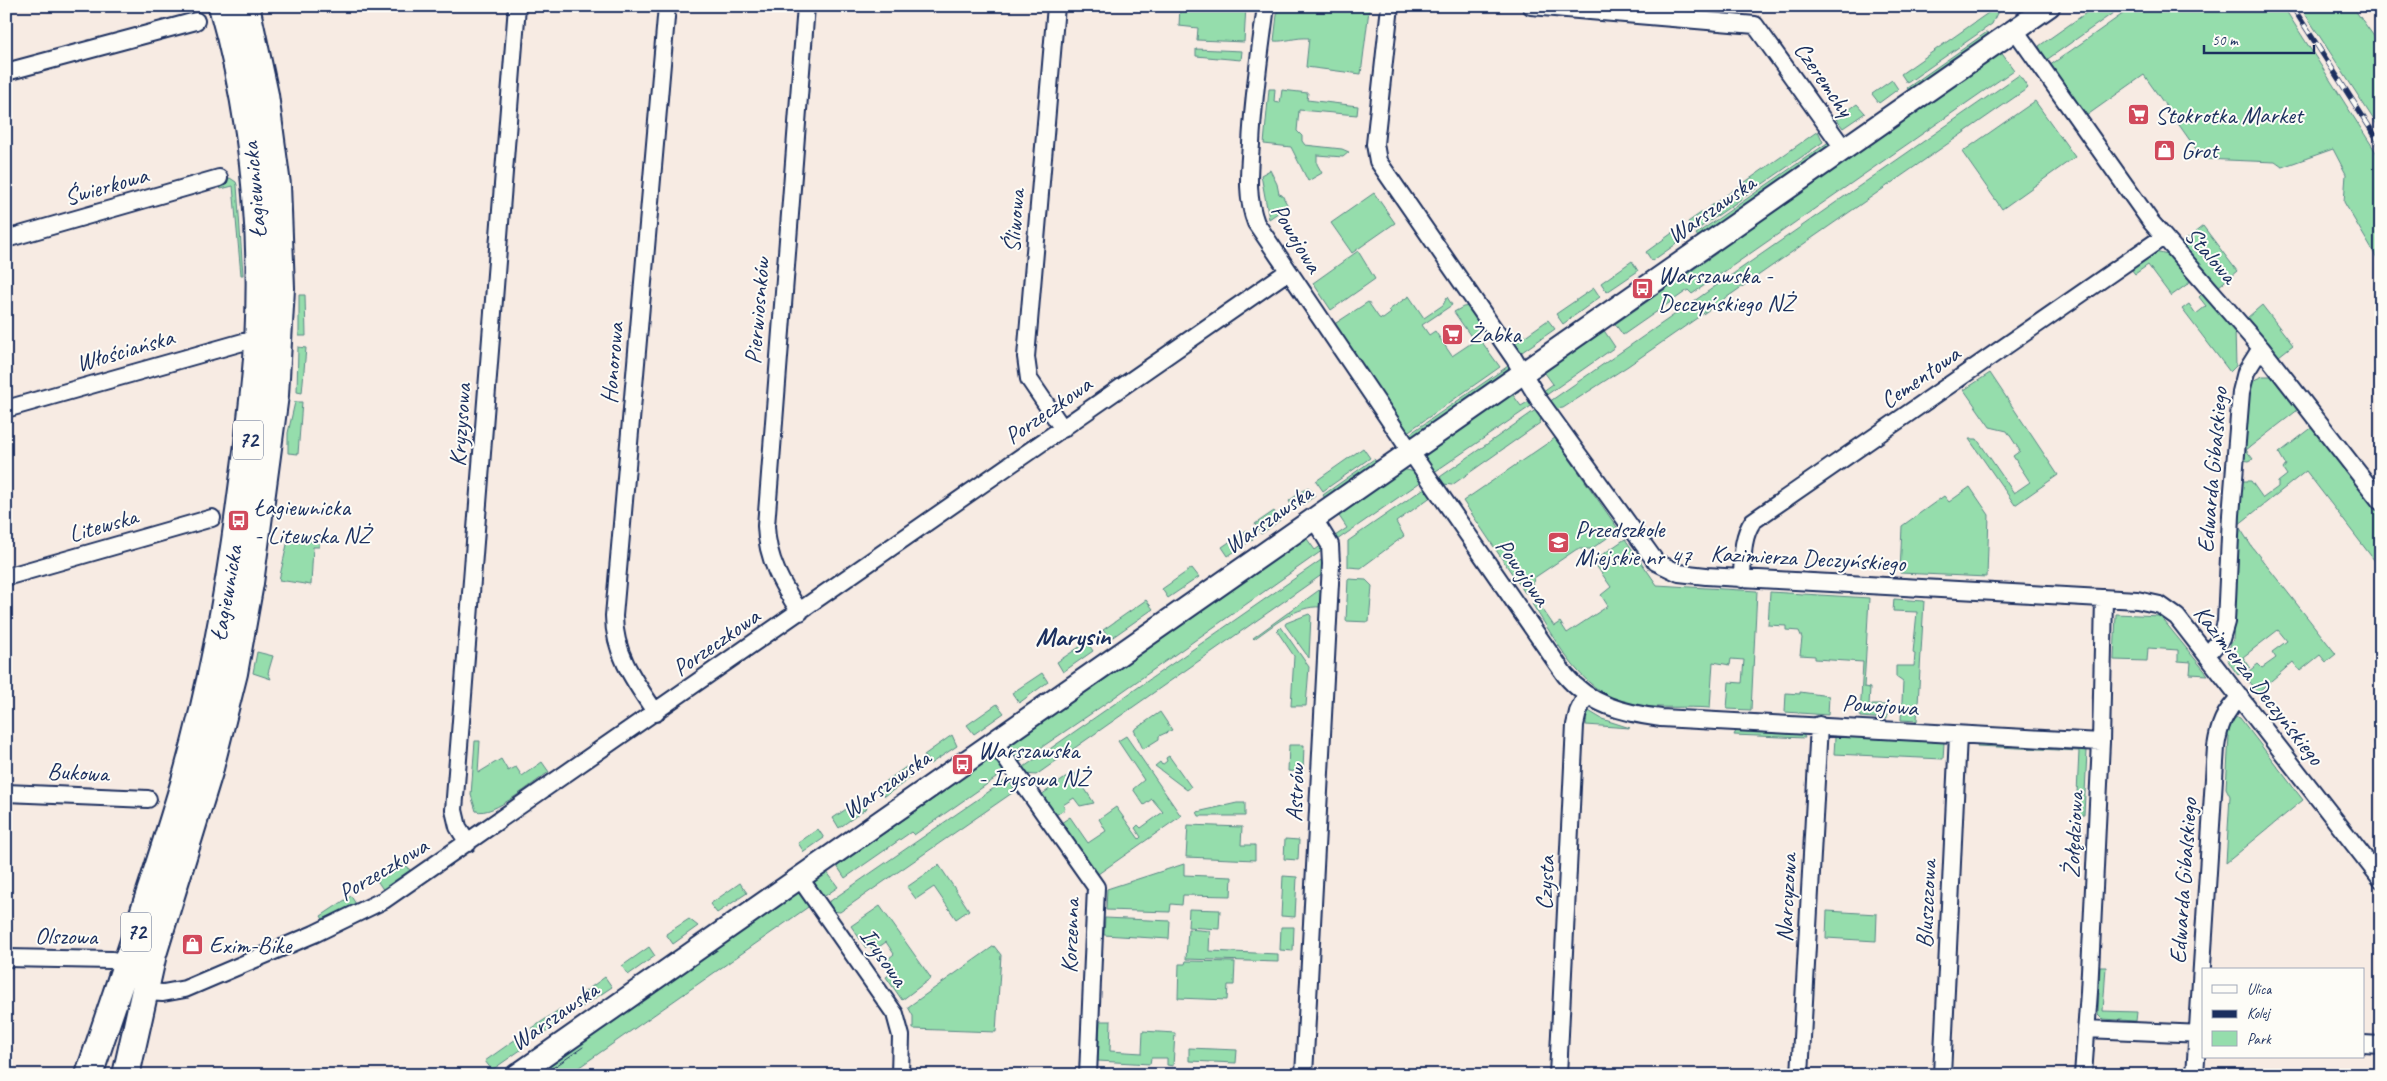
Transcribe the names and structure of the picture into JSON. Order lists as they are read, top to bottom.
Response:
{
  "streets": {
    "main road": ["Łagiewnicka", "72"],
    "street": [
      "Czeremchy",
      "Świerkowa",
      "Warszawska",
      "Śliwowa",
      "Powojowa",
      "Stalowa",
      "Pierwiosnków",
      "Włościańska",
      "Honorowa",
      "Cementowa",
      "Porzeczkowa",
      "Kryzysowa",
      "Edwarda Gibalskiego",
      "Litewska",
      "Kazimierza Deczyńskiego",
      "Bukowa",
      "Astrów",
      "Żołędziowa",
      "Czysta",
      "Narcyzowa",
      "Bluszczowa",
      "Olszowa",
      "Korzenna",
      "Irysowa"
    ]
  },
  "crossings": [
    ["Czeremchy", "Warszawska"],
    ["Łagiewnicka", "Włościańska"],
    ["Łagiewnicka", "Porzeczkowa"],
    ["Łagiewnicka", "Olszowa"],
    ["Warszawska", "Powojowa"],
    ["Warszawska", "Stalowa"],
    ["Warszawska", "Kazimierza Deczyńskiego"],
    ["Warszawska", "Astrów"],
    ["Warszawska", "Korzenna"],
    ["Warszawska", "Irysowa"],
    ["Śliwowa", "Porzeczkowa"],
    ["Powojowa", "Porzeczkowa"],
    ["Powojowa", "Żołędziowa"],
    ["Powojowa", "Czysta"],
    ["Powojowa", "Narcyzowa"],
    ["Powojowa", "Bluszczowa"],
    ["Stalowa", "Cementowa"],
    ["Stalowa", "Edwarda Gibalskiego"],
    ["Pierwiosnków", "Porzeczkowa"],
    ["Honorowa", "Porzeczkowa"],
    ["Cementowa", "Kazimierza Deczyńskiego"],
    ["Porzeczkowa", "Kryzysowa"],
    ["Edwarda Gibalskiego", "Kazimierza Deczyńskiego"],
    ["Kazimierza Deczyńskiego", "Żołędziowa"]
  ],
  "districts": ["Marysin"],
  "places": {
    "supermarket": ["Stokrotka Market", "Żabka"],
    "shop": ["Grot", "Exim-Bike"],
    "bus stop": ["Warszawska - Deczyńskiego NŻ", "Łagiewnicka - Litewska NŻ", "Warszawska - Irysowa NŻ"],
    "school or university": ["Przedszkole Miejskie nr 47"]
  },
  "legend": ["Ulica", "Kolej", "Park"],
  "scale_bar": "50 m"
}
